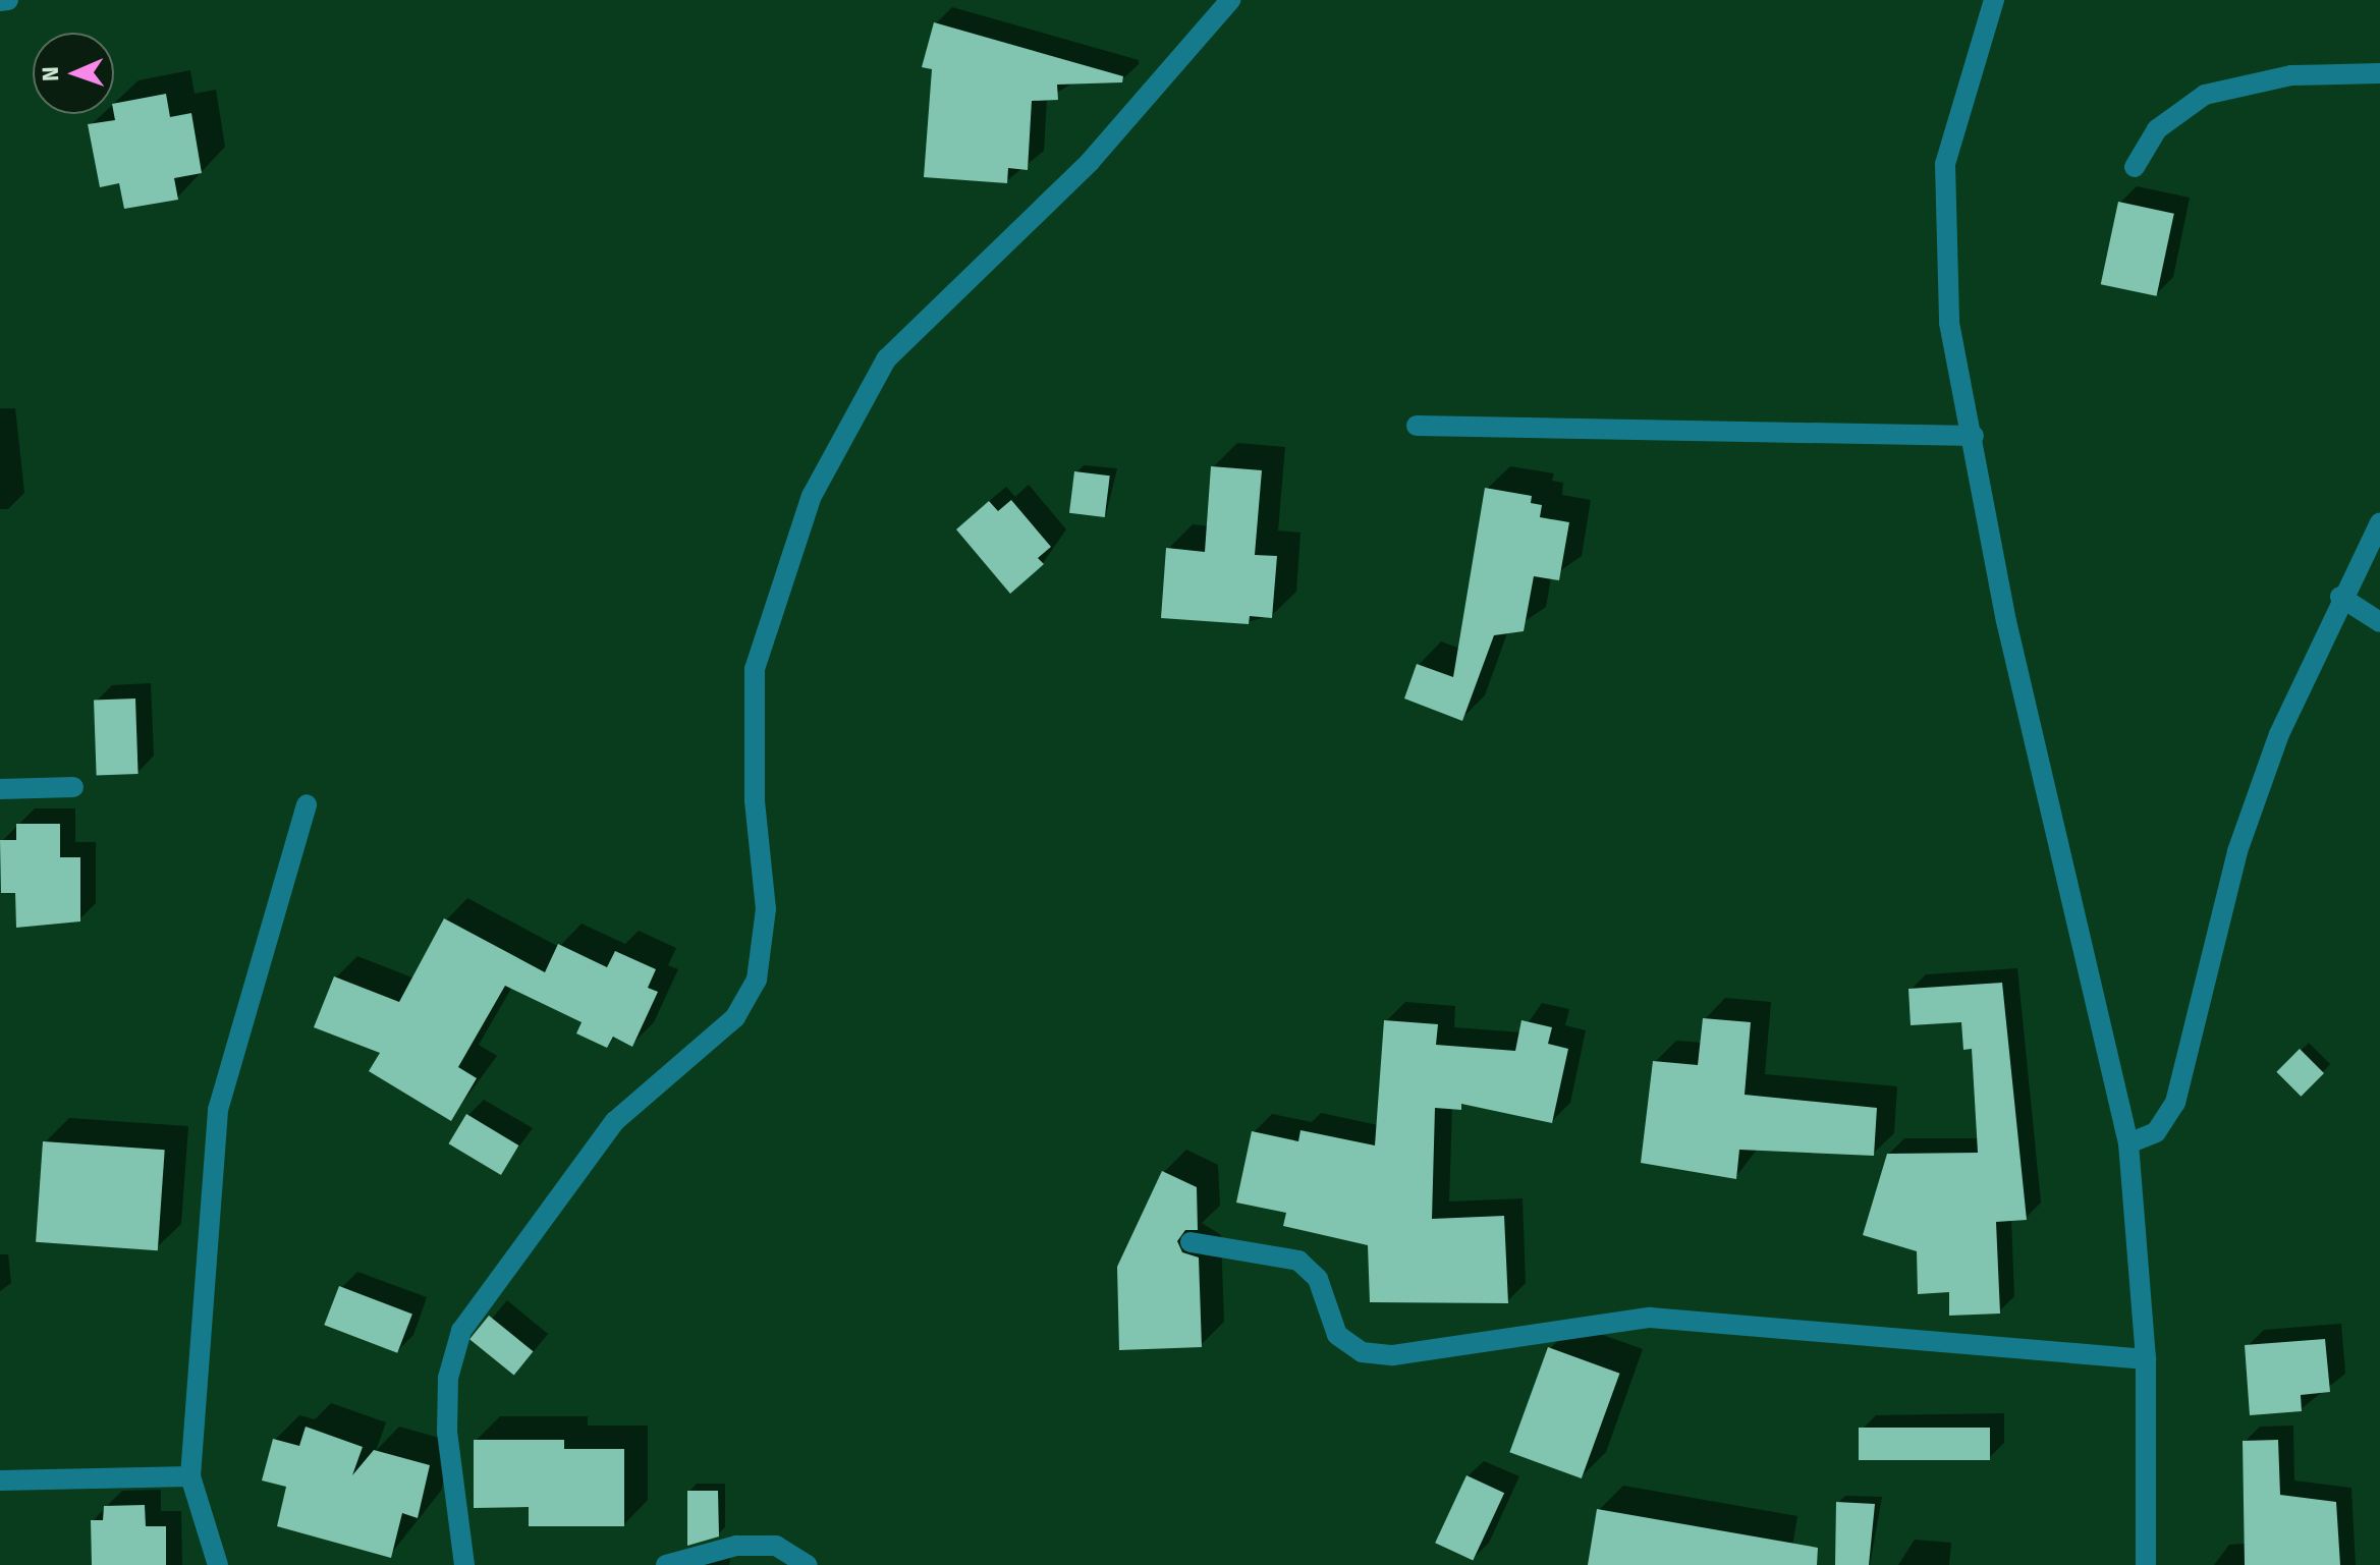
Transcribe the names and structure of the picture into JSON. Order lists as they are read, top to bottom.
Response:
{
  "north": "left"
}
